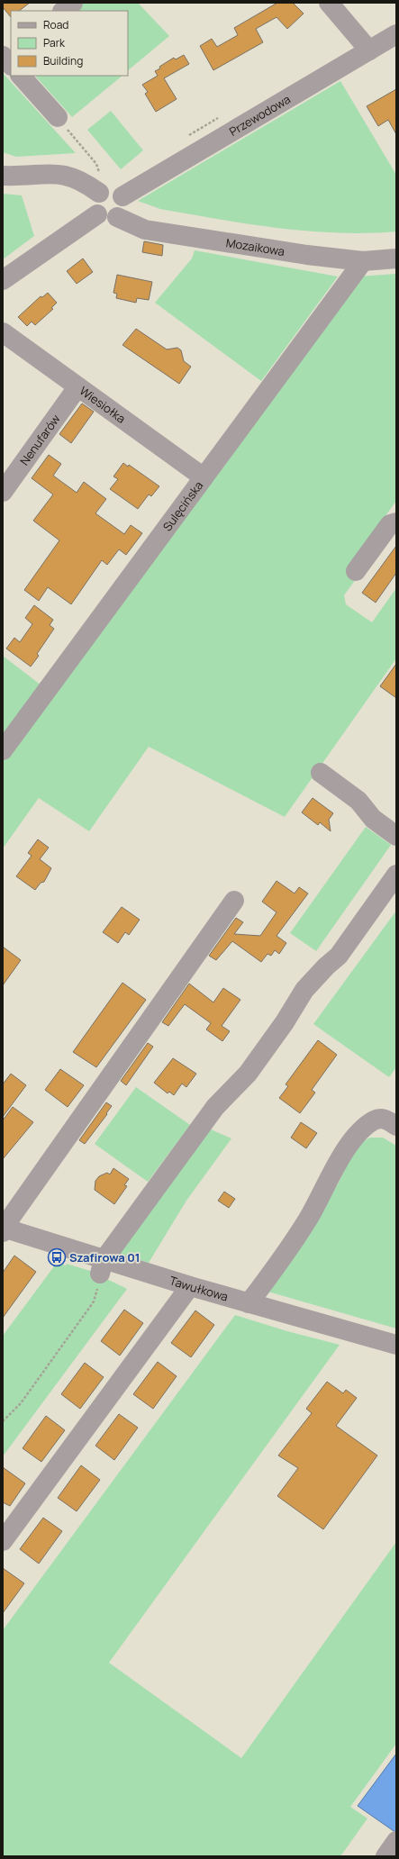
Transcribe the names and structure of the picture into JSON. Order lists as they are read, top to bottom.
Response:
{
  "streets": {
    "street": [
      "Przewodowa",
      "Mozaikowa",
      "Wiesiołka",
      "Nenufarów",
      "Sulęcińska",
      "Tawułkowa"
    ]
  },
  "crossings": [
    ["Przewodowa", "Mozaikowa"],
    ["Mozaikowa", "Sulęcińska"],
    ["Wiesiołka", "Nenufarów"],
    ["Wiesiołka", "Sulęcińska"]
  ],
  "places": {
    "bus stop": ["Szafirowa 01"]
  },
  "legend": ["Road", "Park", "Building"]
}
